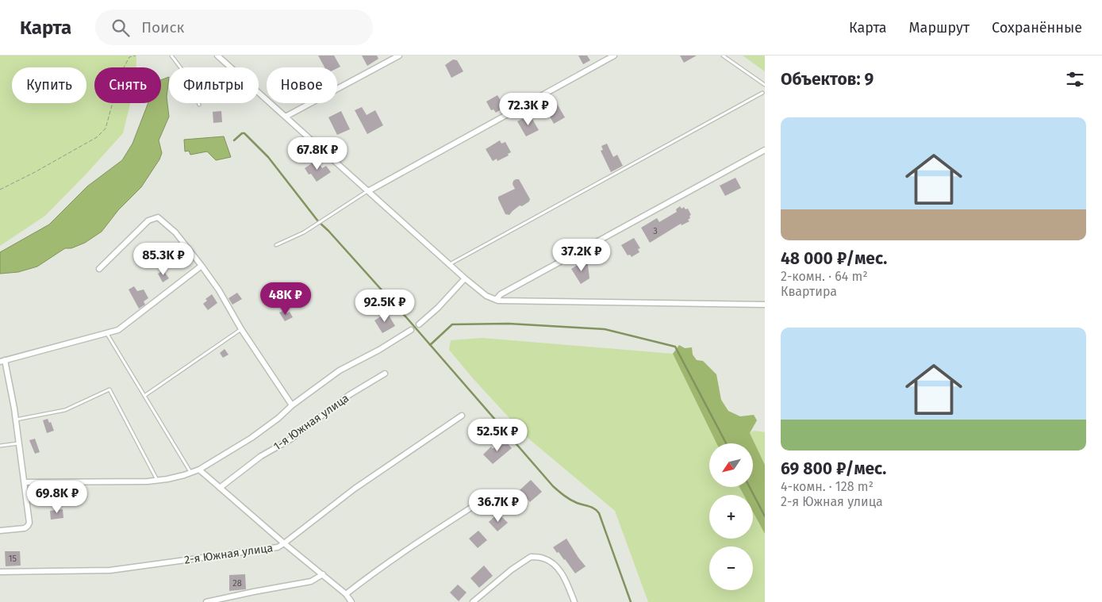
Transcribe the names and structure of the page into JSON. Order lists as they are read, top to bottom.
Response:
{
  "streets": {
    "street": ["1-я Южная улица", "2-я Южная улица"]
  },
  "house_numbers": ["3", "15", "28"],
  "north": "bottom left",
  "page": {
    "header": "Карта",
    "search": "Поиск",
    "nav": ["Карта", "Маршрут", "Сохранённые"],
    "heading": "Объектов: 9",
    "chip": [
      "Купить",
      "Снять",
      "Фильтры",
      "Новое"
    ],
    "price": [
      "72.3K ₽",
      "67.8K ₽",
      "37.2K ₽",
      "85.3K ₽",
      "48K ₽",
      "92.5K ₽",
      "52.5K ₽",
      "69.8K ₽",
      "36.7K ₽"
    ],
    "list": [
      {
        "name": "48 000 ₽/мес.",
        "note": "2-комн. · 64 m² · Квартира"
      },
      {
        "name": "69 800 ₽/мес.",
        "note": "4-комн. · 128 m² · 2-я Южная улица"
      }
    ],
    "map_buttons": ["+", "−"]
  }
}
